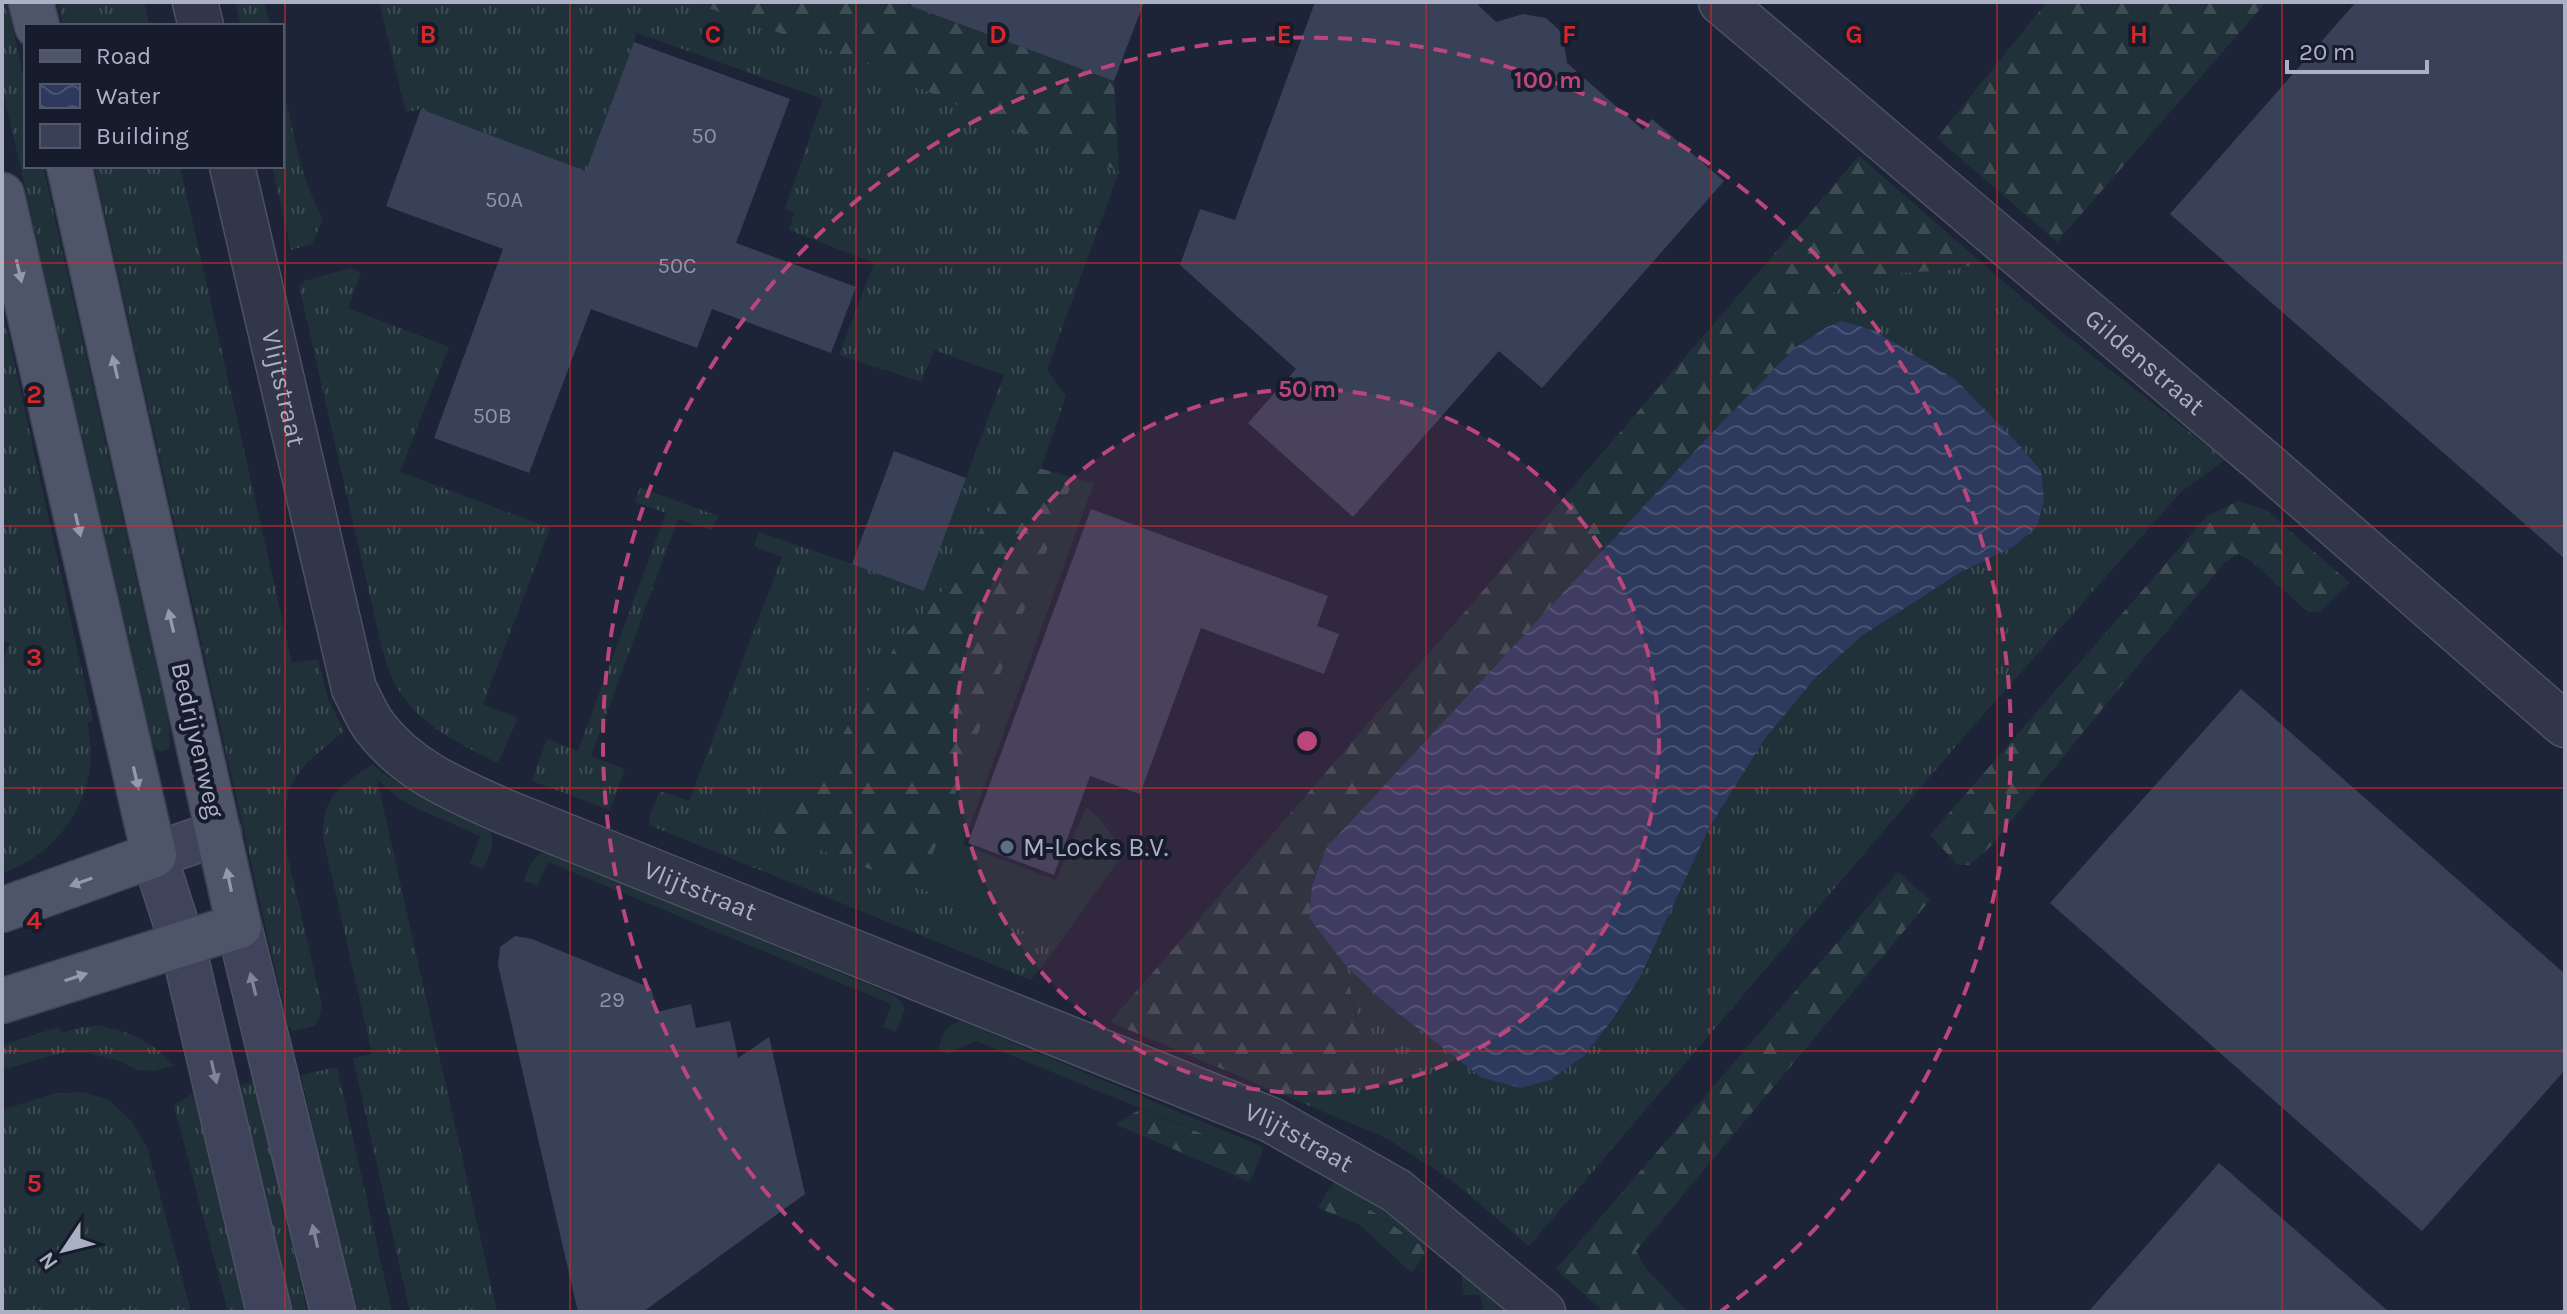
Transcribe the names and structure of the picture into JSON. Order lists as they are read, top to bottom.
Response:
{
  "streets": {
    "main road": ["Bedrijvenweg"],
    "street": ["Gildenstraat", "Vlijtstraat"]
  },
  "places": ["M-Locks B.V."],
  "house_numbers": [
    "50",
    "50A",
    "50C",
    "50B",
    "29"
  ],
  "legend": ["Road", "Water", "Building"],
  "scale_bar": "20 m",
  "north": "bottom left",
  "grid": {
    "columns": [
      "B",
      "C",
      "D",
      "E",
      "F",
      "G",
      "H"
    ],
    "rows": [
      "2",
      "3",
      "4",
      "5"
    ]
  },
  "rings": ["100 m", "50 m"]
}
